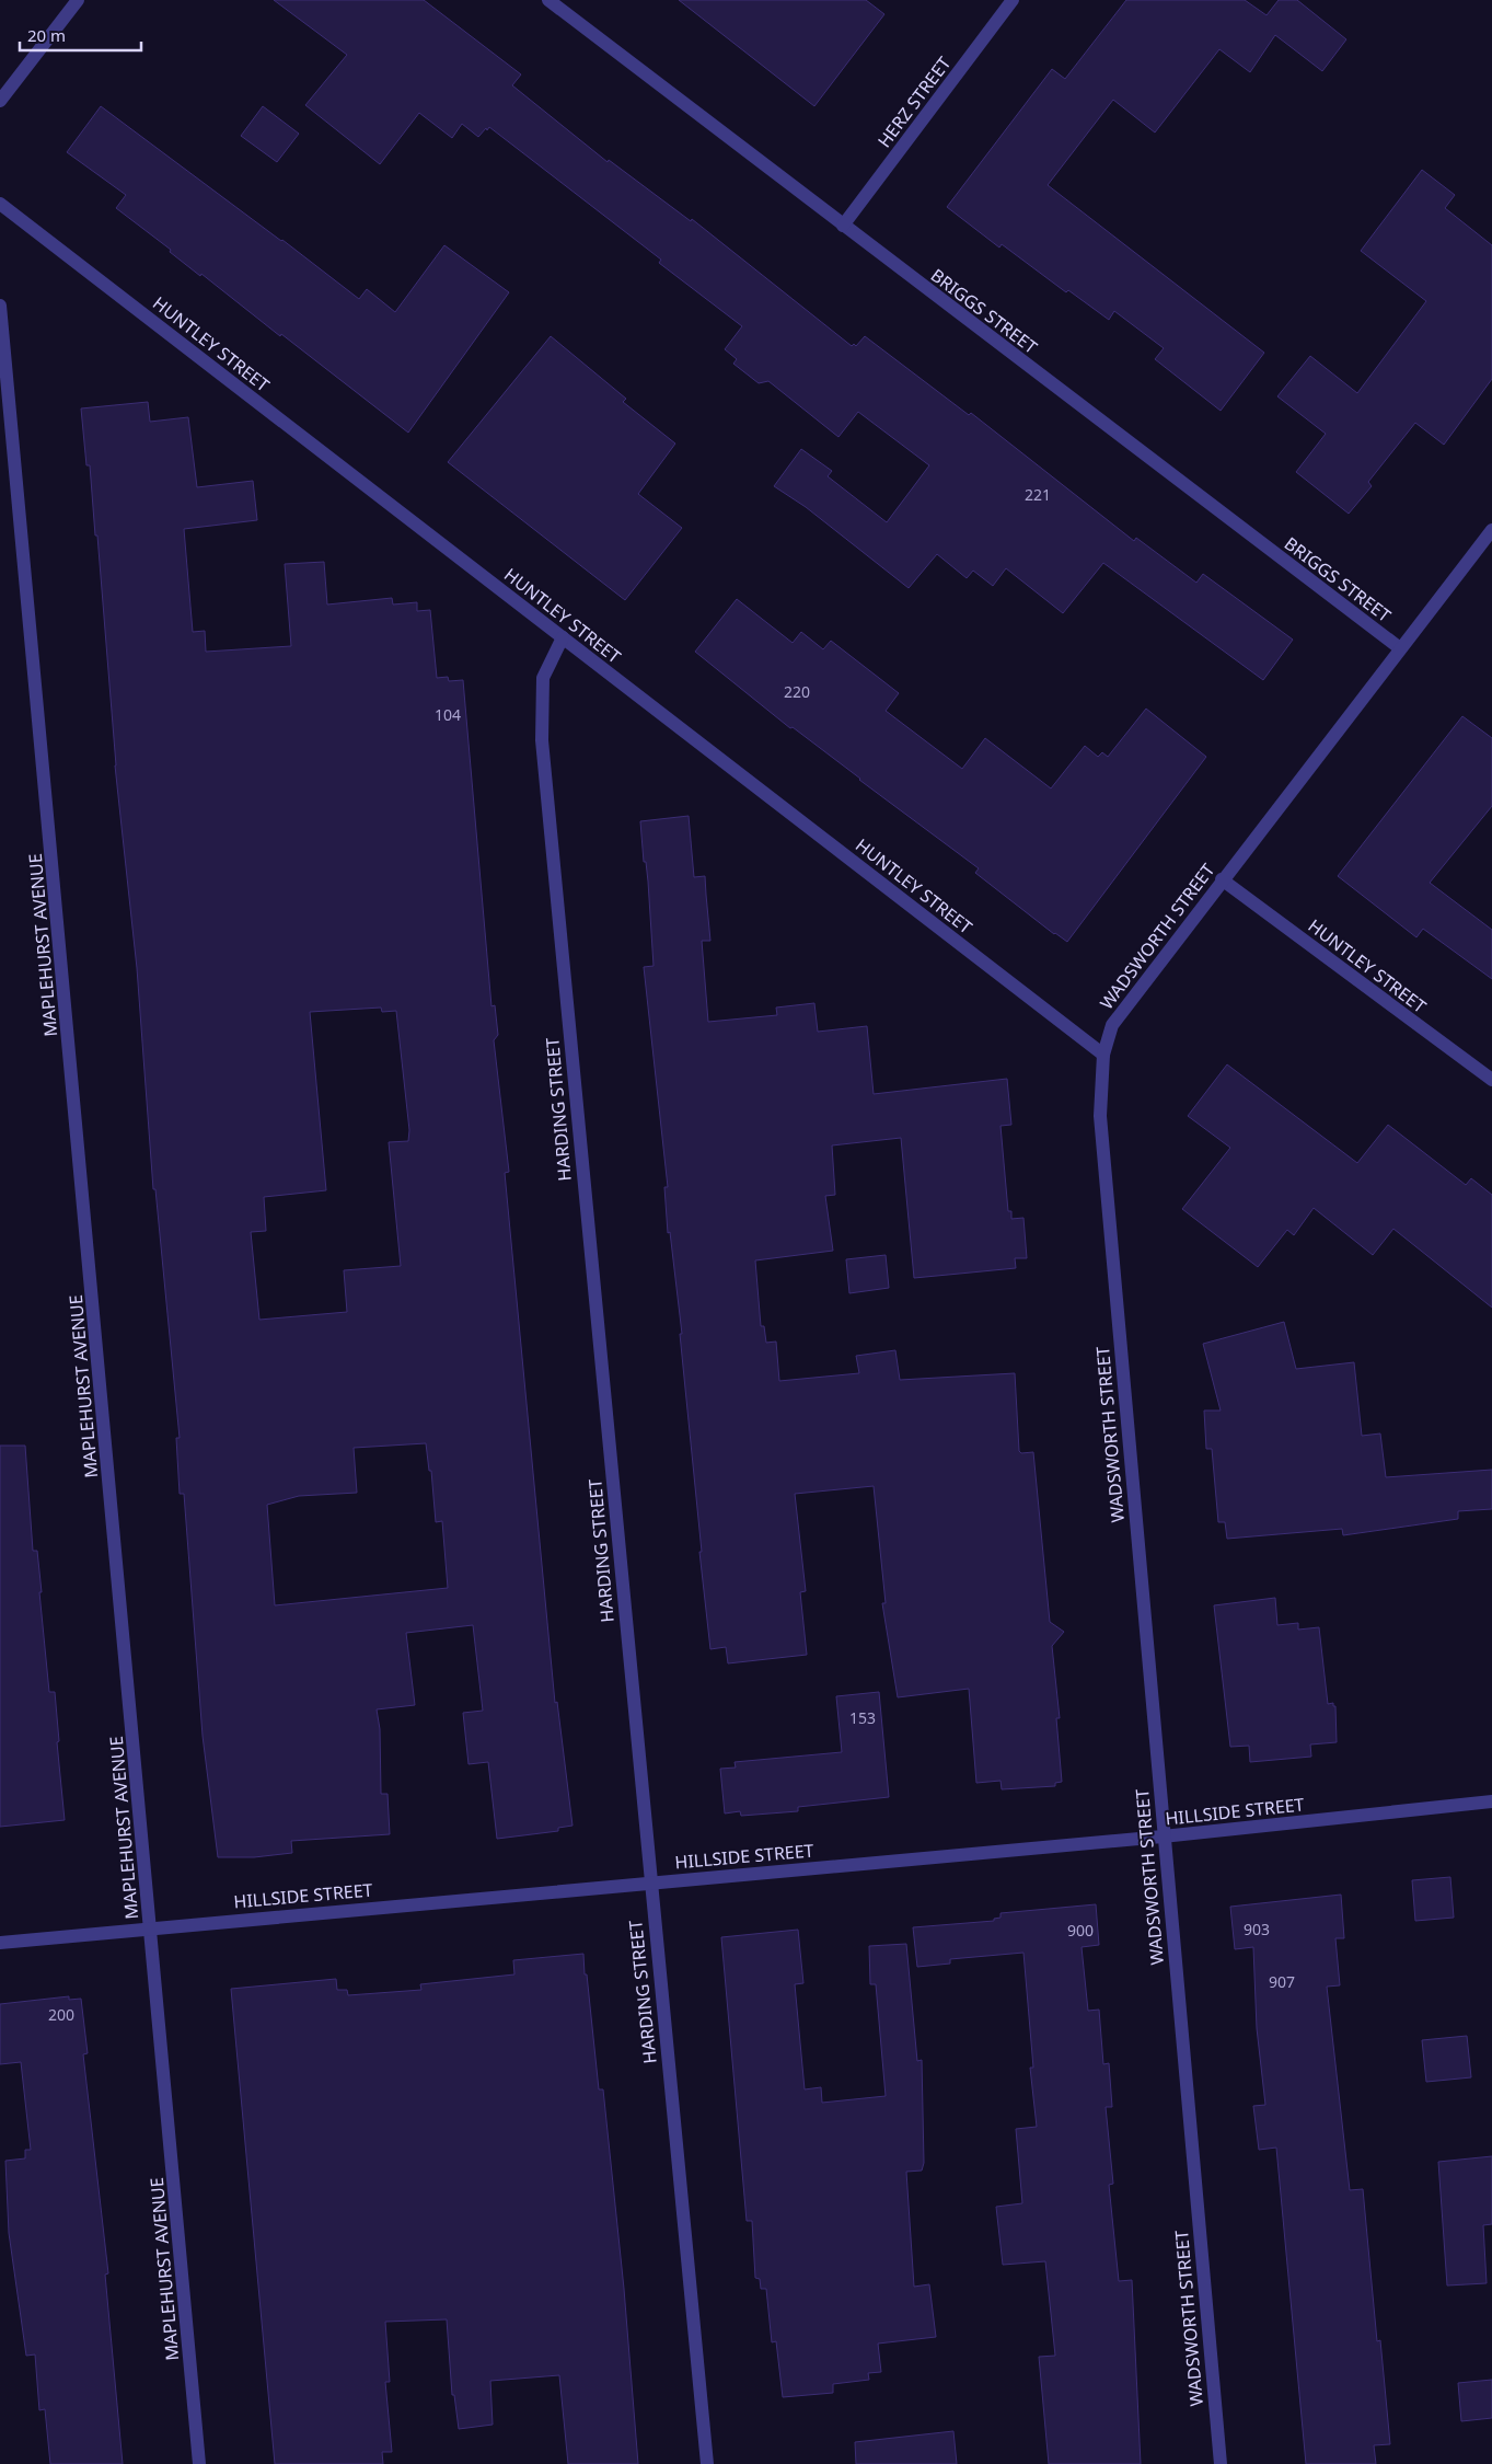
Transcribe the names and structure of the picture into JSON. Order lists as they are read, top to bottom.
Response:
{
  "streets": {
    "street": [
      "HERZ STREET",
      "BRIGGS STREET",
      "HUNTLEY STREET",
      "WADSWORTH STREET",
      "MAPLEHURST AVENUE",
      "HARDING STREET",
      "HILLSIDE STREET"
    ]
  },
  "crossings": [
    ["HERZ STREET", "BRIGGS STREET"],
    ["BRIGGS STREET", "WADSWORTH STREET"],
    ["HUNTLEY STREET", "WADSWORTH STREET"],
    ["HUNTLEY STREET", "HARDING STREET"],
    ["WADSWORTH STREET", "HILLSIDE STREET"],
    ["MAPLEHURST AVENUE", "HILLSIDE STREET"],
    ["HARDING STREET", "HILLSIDE STREET"]
  ],
  "house_numbers": [
    "221",
    "220",
    "104",
    "153",
    "903",
    "900",
    "907",
    "200"
  ],
  "scale_bar": "20 m"
}
